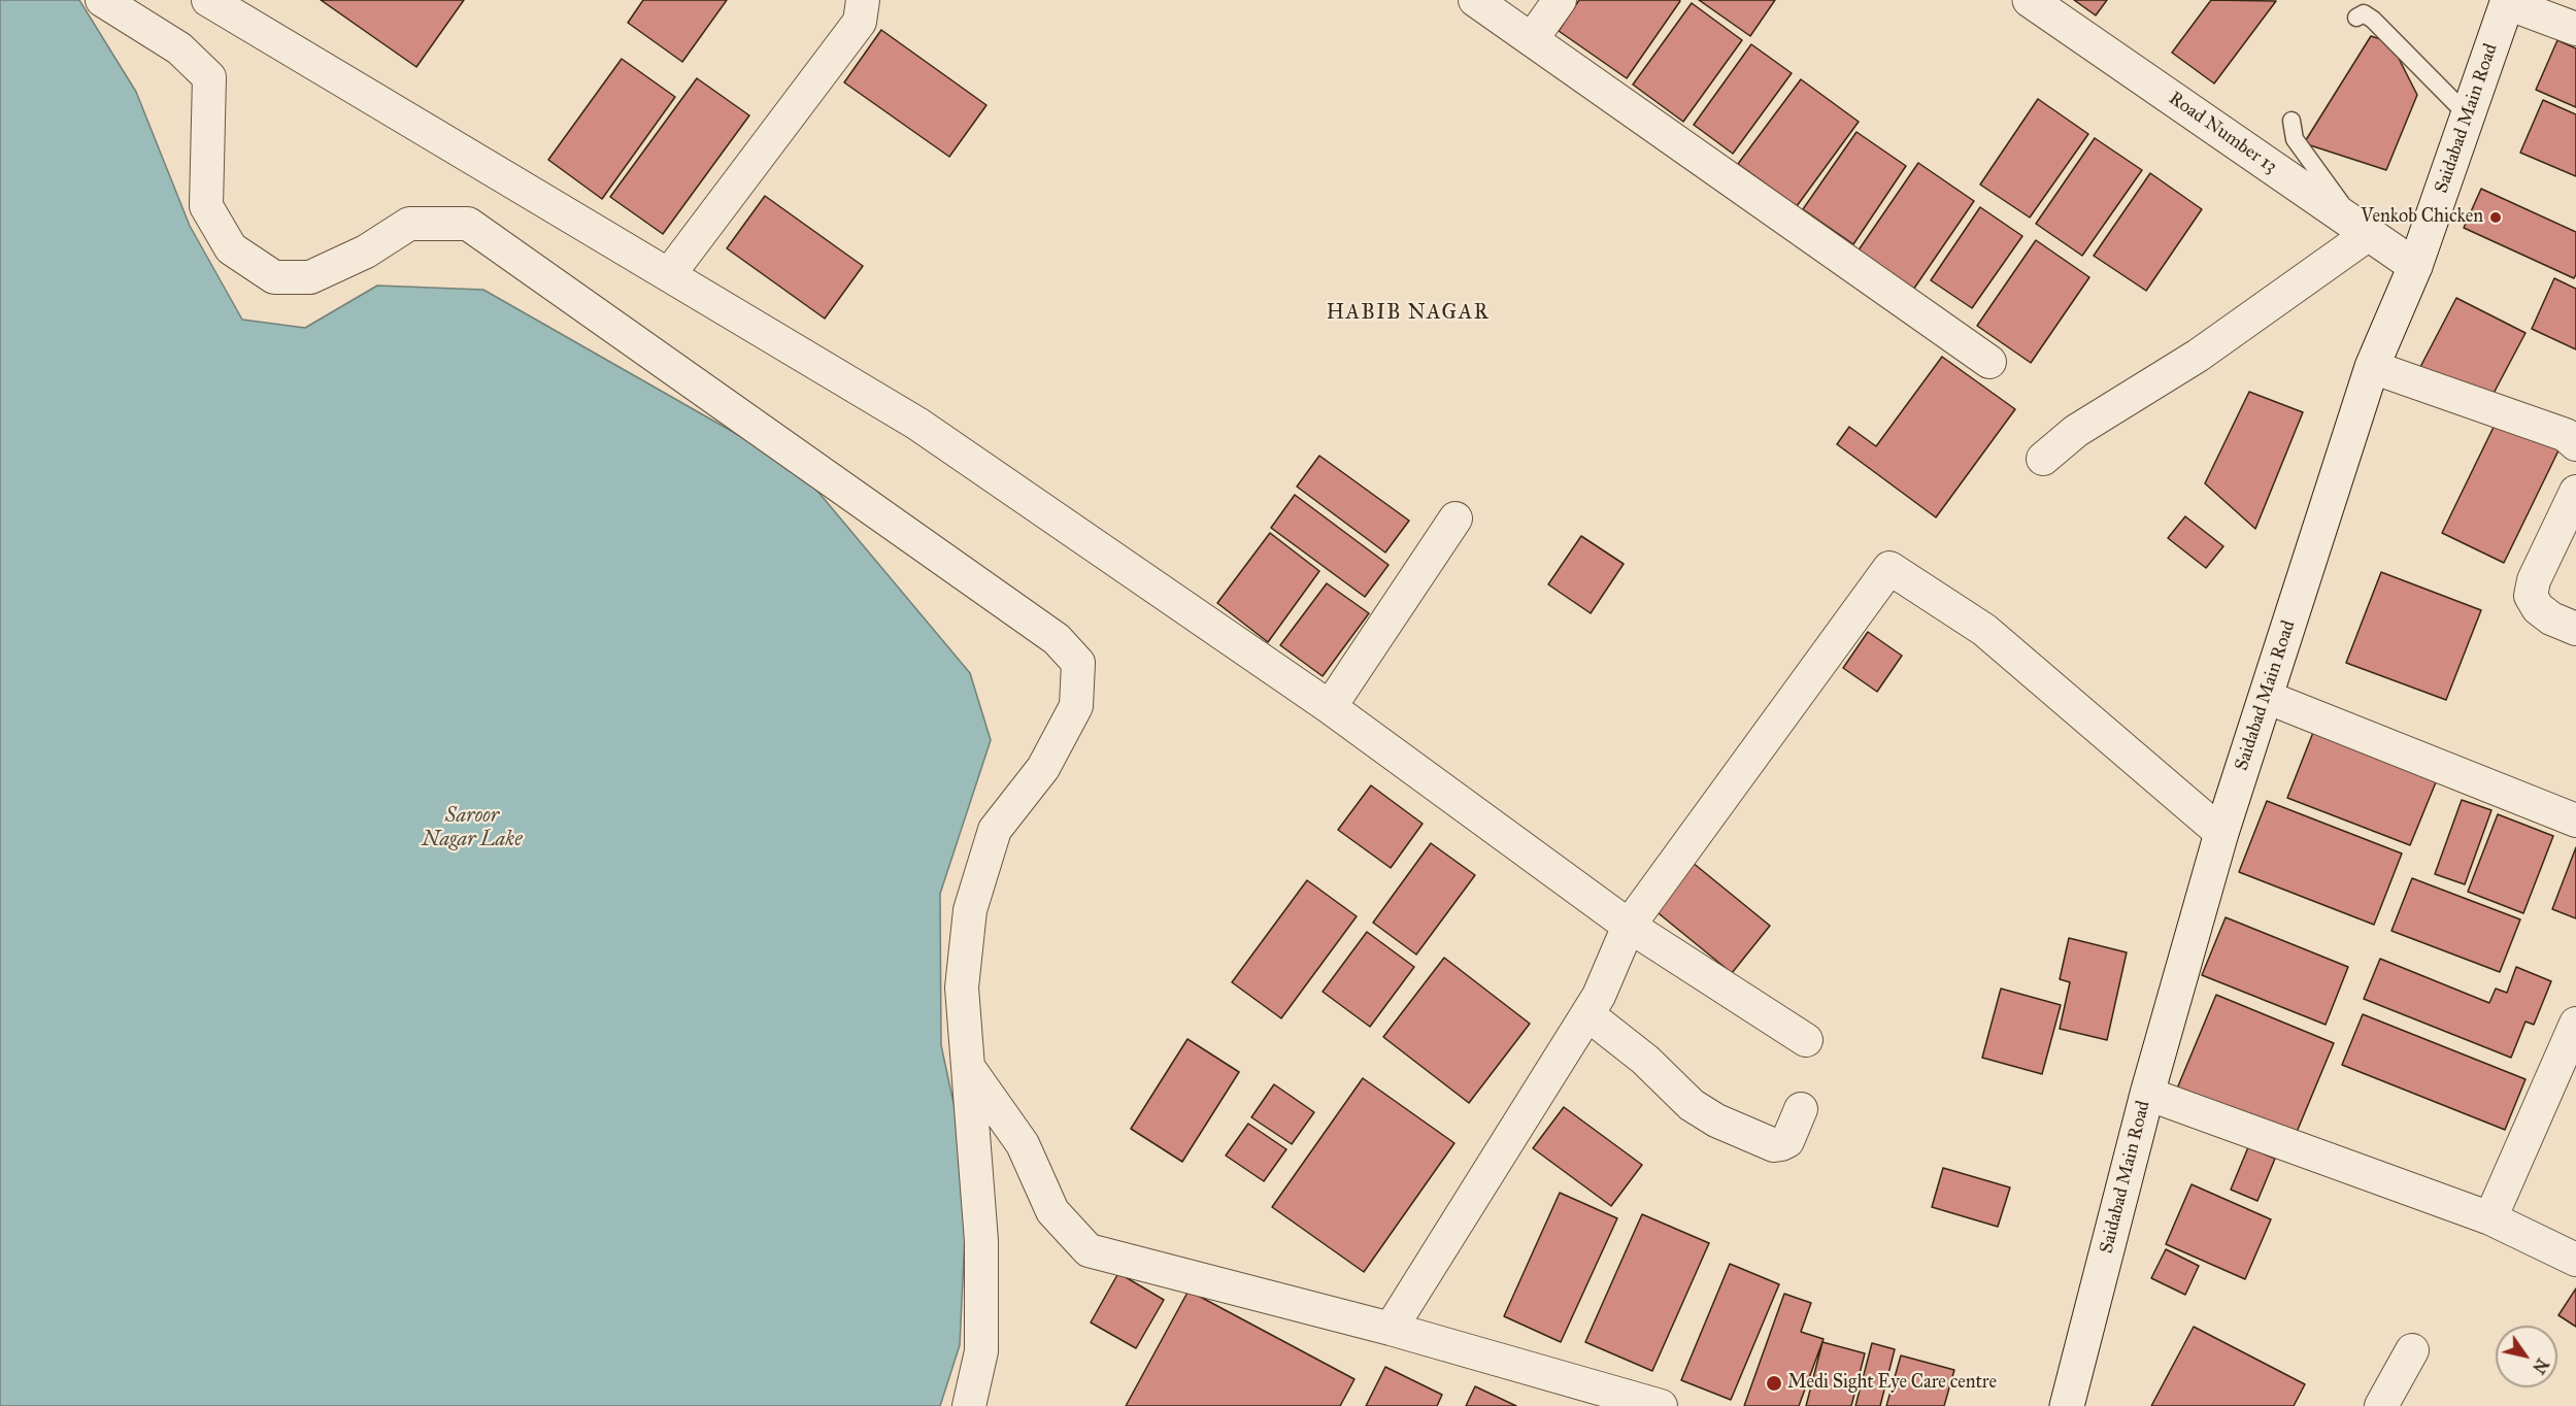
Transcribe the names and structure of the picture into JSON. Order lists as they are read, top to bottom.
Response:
{
  "streets": {
    "main road": ["Saidabad Main Road", "Road Number 13"]
  },
  "crossings": [
    ["Saidabad Main Road", "Road Number 13"]
  ],
  "districts": ["HABIB NAGAR"],
  "water": ["Saroor Nagar Lake"],
  "places": ["Venkob Chicken", "Medi Sight Eye Care centre"],
  "north": "bottom right"
}
